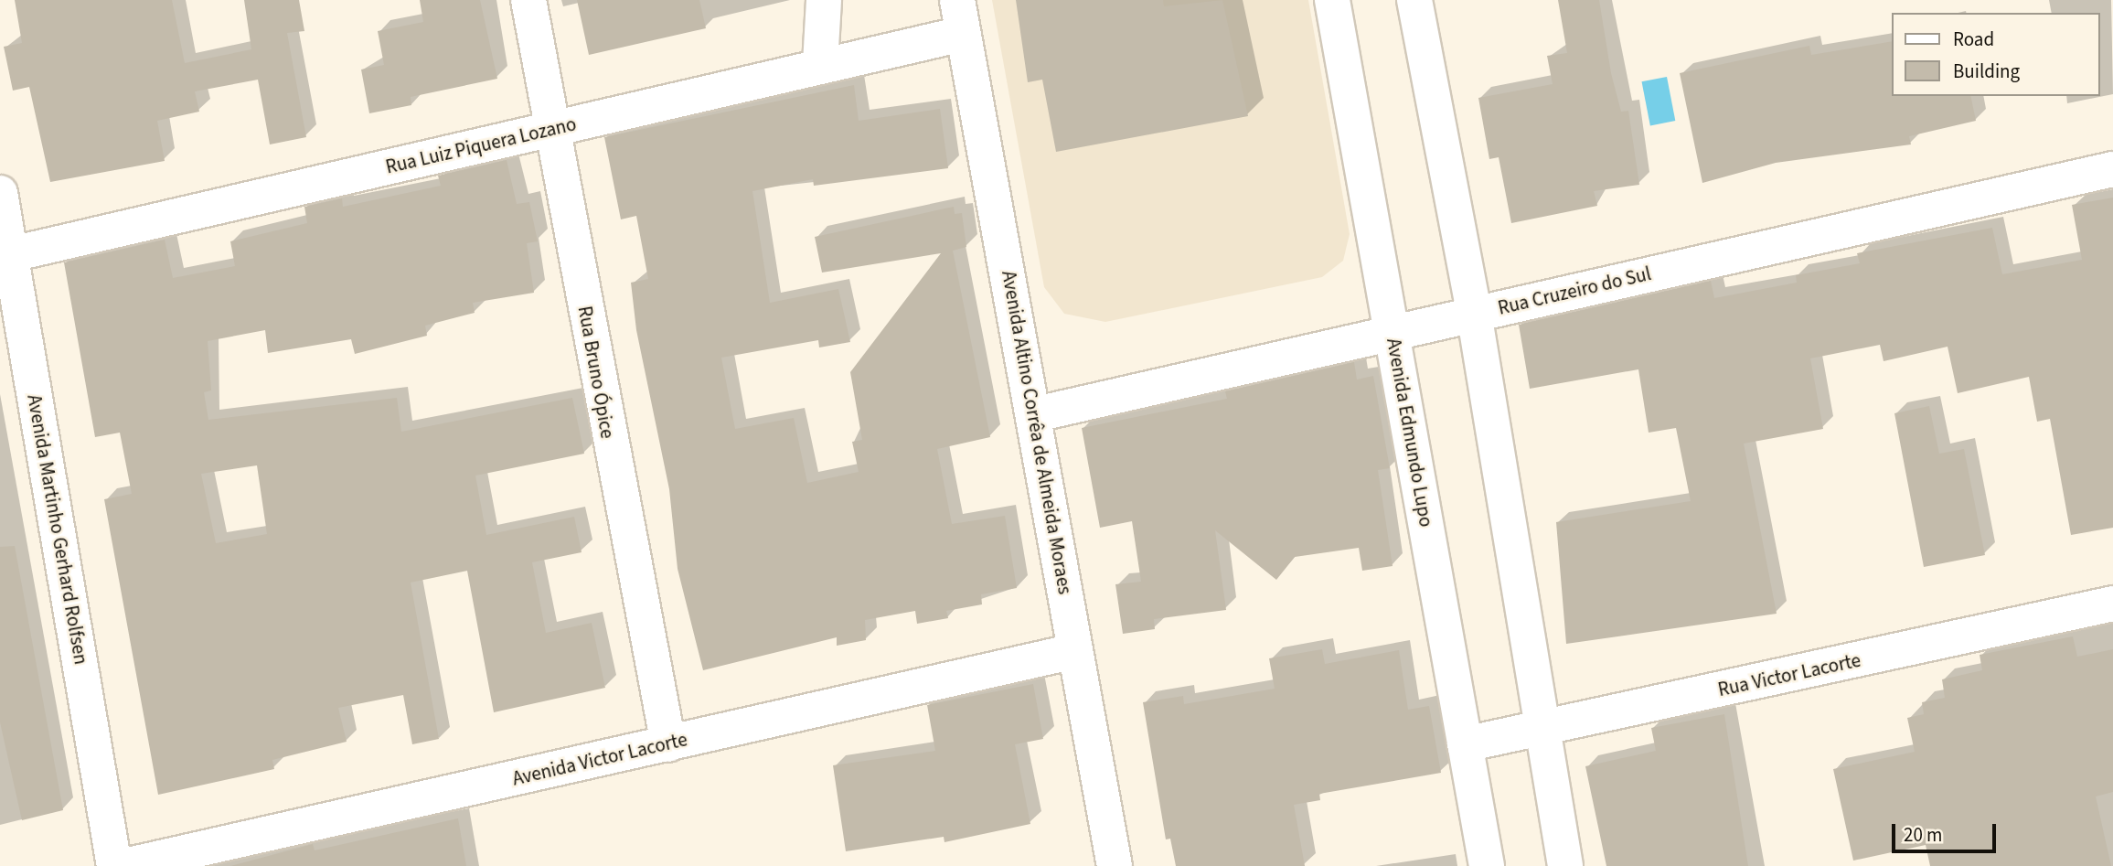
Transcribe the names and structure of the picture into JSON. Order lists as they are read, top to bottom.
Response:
{
  "streets": {
    "street": [
      "Rua Luiz Piquera Lozano",
      "Rua Cruzeiro do Sul",
      "Rua Bruno Ópice",
      "Avenida Altino Corrêa de Almeida Moraes",
      "Avenida Edmundo Lupo",
      "Avenida Martinho Gerhard Rolfsen",
      "Rua Victor Lacorte",
      "Avenida Victor Lacorte"
    ]
  },
  "crossings": [
    ["Rua Luiz Piquera Lozano", "Rua Bruno Ópice"],
    ["Rua Luiz Piquera Lozano", "Avenida Altino Corrêa de Almeida Moraes"],
    ["Rua Luiz Piquera Lozano", "Avenida Martinho Gerhard Rolfsen"],
    ["Rua Cruzeiro do Sul", "Avenida Altino Corrêa de Almeida Moraes"],
    ["Rua Cruzeiro do Sul", "Avenida Edmundo Lupo"],
    ["Rua Bruno Ópice", "Avenida Victor Lacorte"],
    ["Avenida Altino Corrêa de Almeida Moraes", "Avenida Victor Lacorte"],
    ["Avenida Edmundo Lupo", "Rua Victor Lacorte"]
  ],
  "legend": ["Road", "Building"],
  "scale_bar": "20 m"
}
